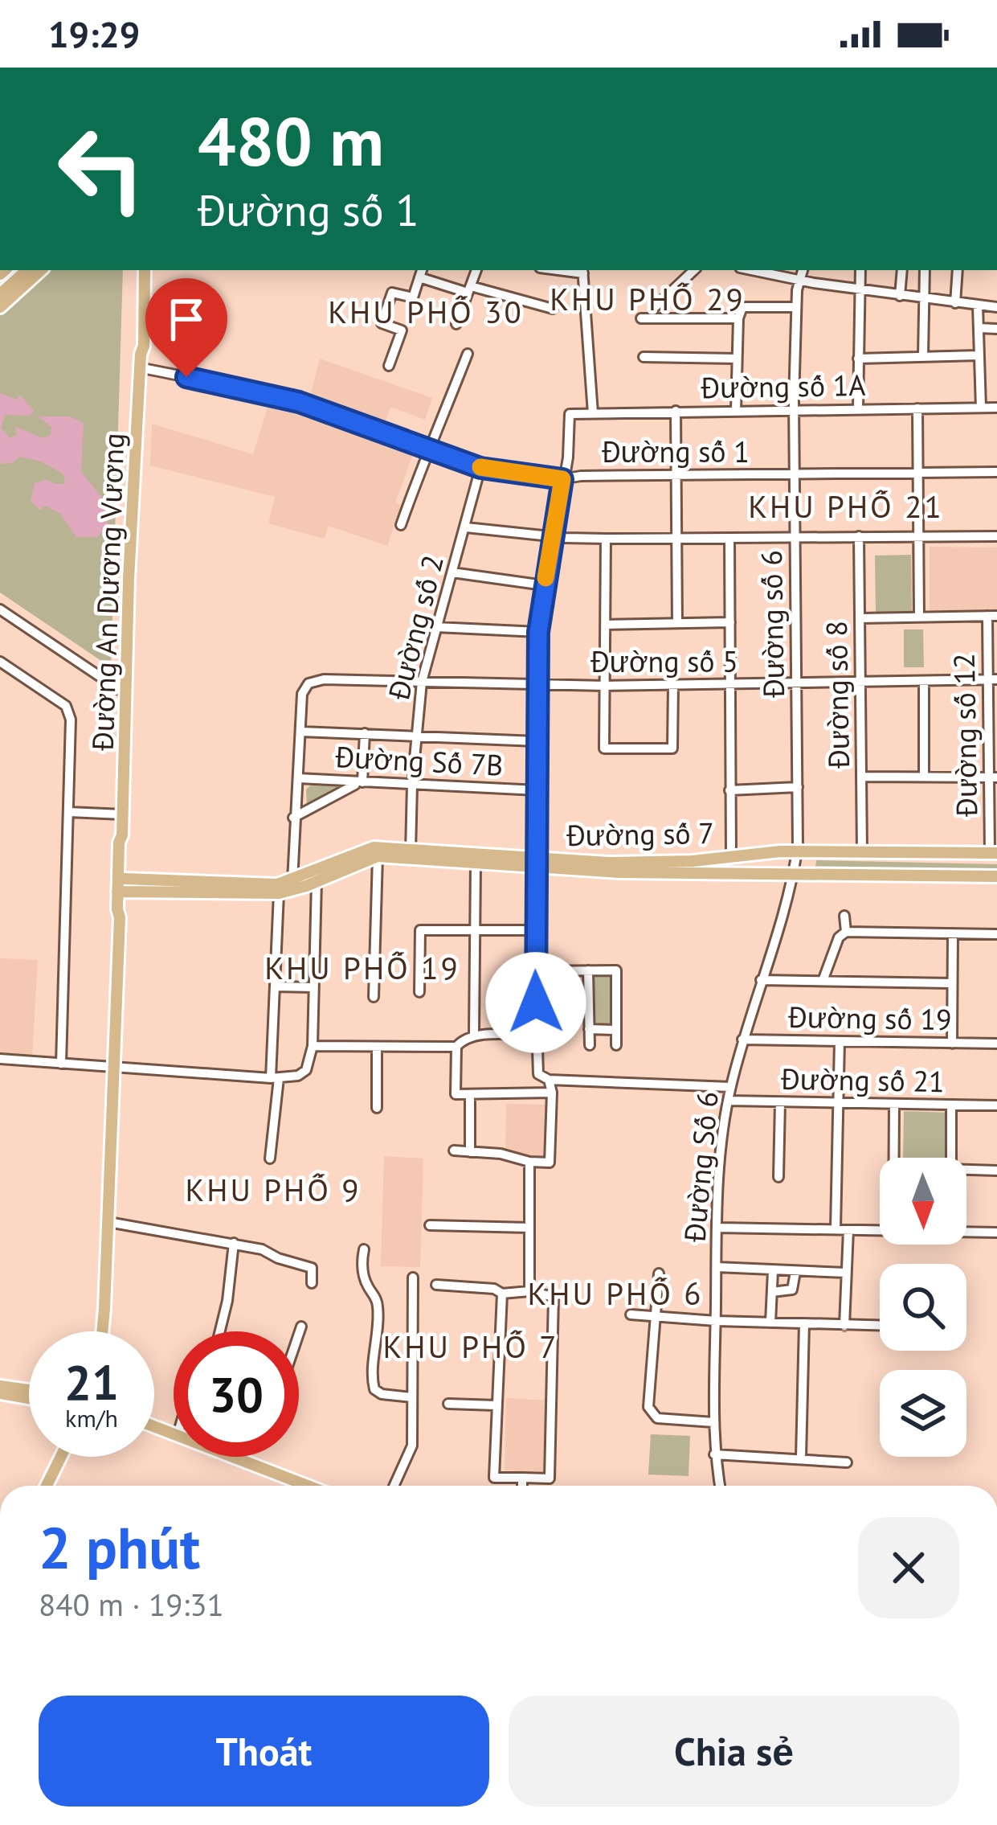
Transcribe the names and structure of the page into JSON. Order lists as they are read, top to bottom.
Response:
{
  "streets": {
    "main road": ["Đường An Dương Vương", "Đường số 7"],
    "street": [
      "Đường số 1A",
      "Đường số 1",
      "Đường số 6",
      "Đường số 2",
      "Đường số 5",
      "Đường số 8",
      "Đường số 12",
      "Đường Số 7B",
      "Đường số 19",
      "Đường số 21",
      "Đường Số 6"
    ]
  },
  "crossings": [
    ["Đường số 1A", "Đường số 1"],
    ["Đường số 1A", "Đường số 6"],
    ["Đường số 1", "Đường An Dương Vương"],
    ["Đường số 1", "Đường số 6"],
    ["Đường số 1", "Đường số 2"],
    ["Đường An Dương Vương", "Đường số 7"],
    ["Đường số 6", "Đường số 5"],
    ["Đường số 6", "Đường số 7"],
    ["Đường số 6", "Đường Số 6"],
    ["Đường số 2", "Đường số 5"],
    ["Đường số 2", "Đường Số 7B"],
    ["Đường số 2", "Đường số 7"],
    ["Đường số 5", "Đường số 8"],
    ["Đường số 5", "Đường số 12"],
    ["Đường số 5", "Đường Số 7B"],
    ["Đường số 5", "Đường số 7"],
    ["Đường số 8", "Đường số 7"],
    ["Đường số 12", "Đường số 7"],
    ["Đường số 7", "Đường Số 6"],
    ["Đường số 19", "Đường Số 6"],
    ["Đường số 21", "Đường Số 6"]
  ],
  "districts": [
    "KHU PHỐ 29",
    "KHU PHỐ 30",
    "KHU PHỐ 21",
    "KHU PHỐ 19",
    "KHU PHỐ 9",
    "KHU PHỐ 6",
    "KHU PHỐ 7"
  ],
  "north": "bottom",
  "page": {
    "status": "19:29",
    "turn": ["480 m", "Đường số 1"],
    "speed": "21 km/h",
    "limit": "30",
    "heading": ["2 phút", "840 m · 19:31"],
    "buttons": ["Thoát", "Chia sẻ"]
  }
}
